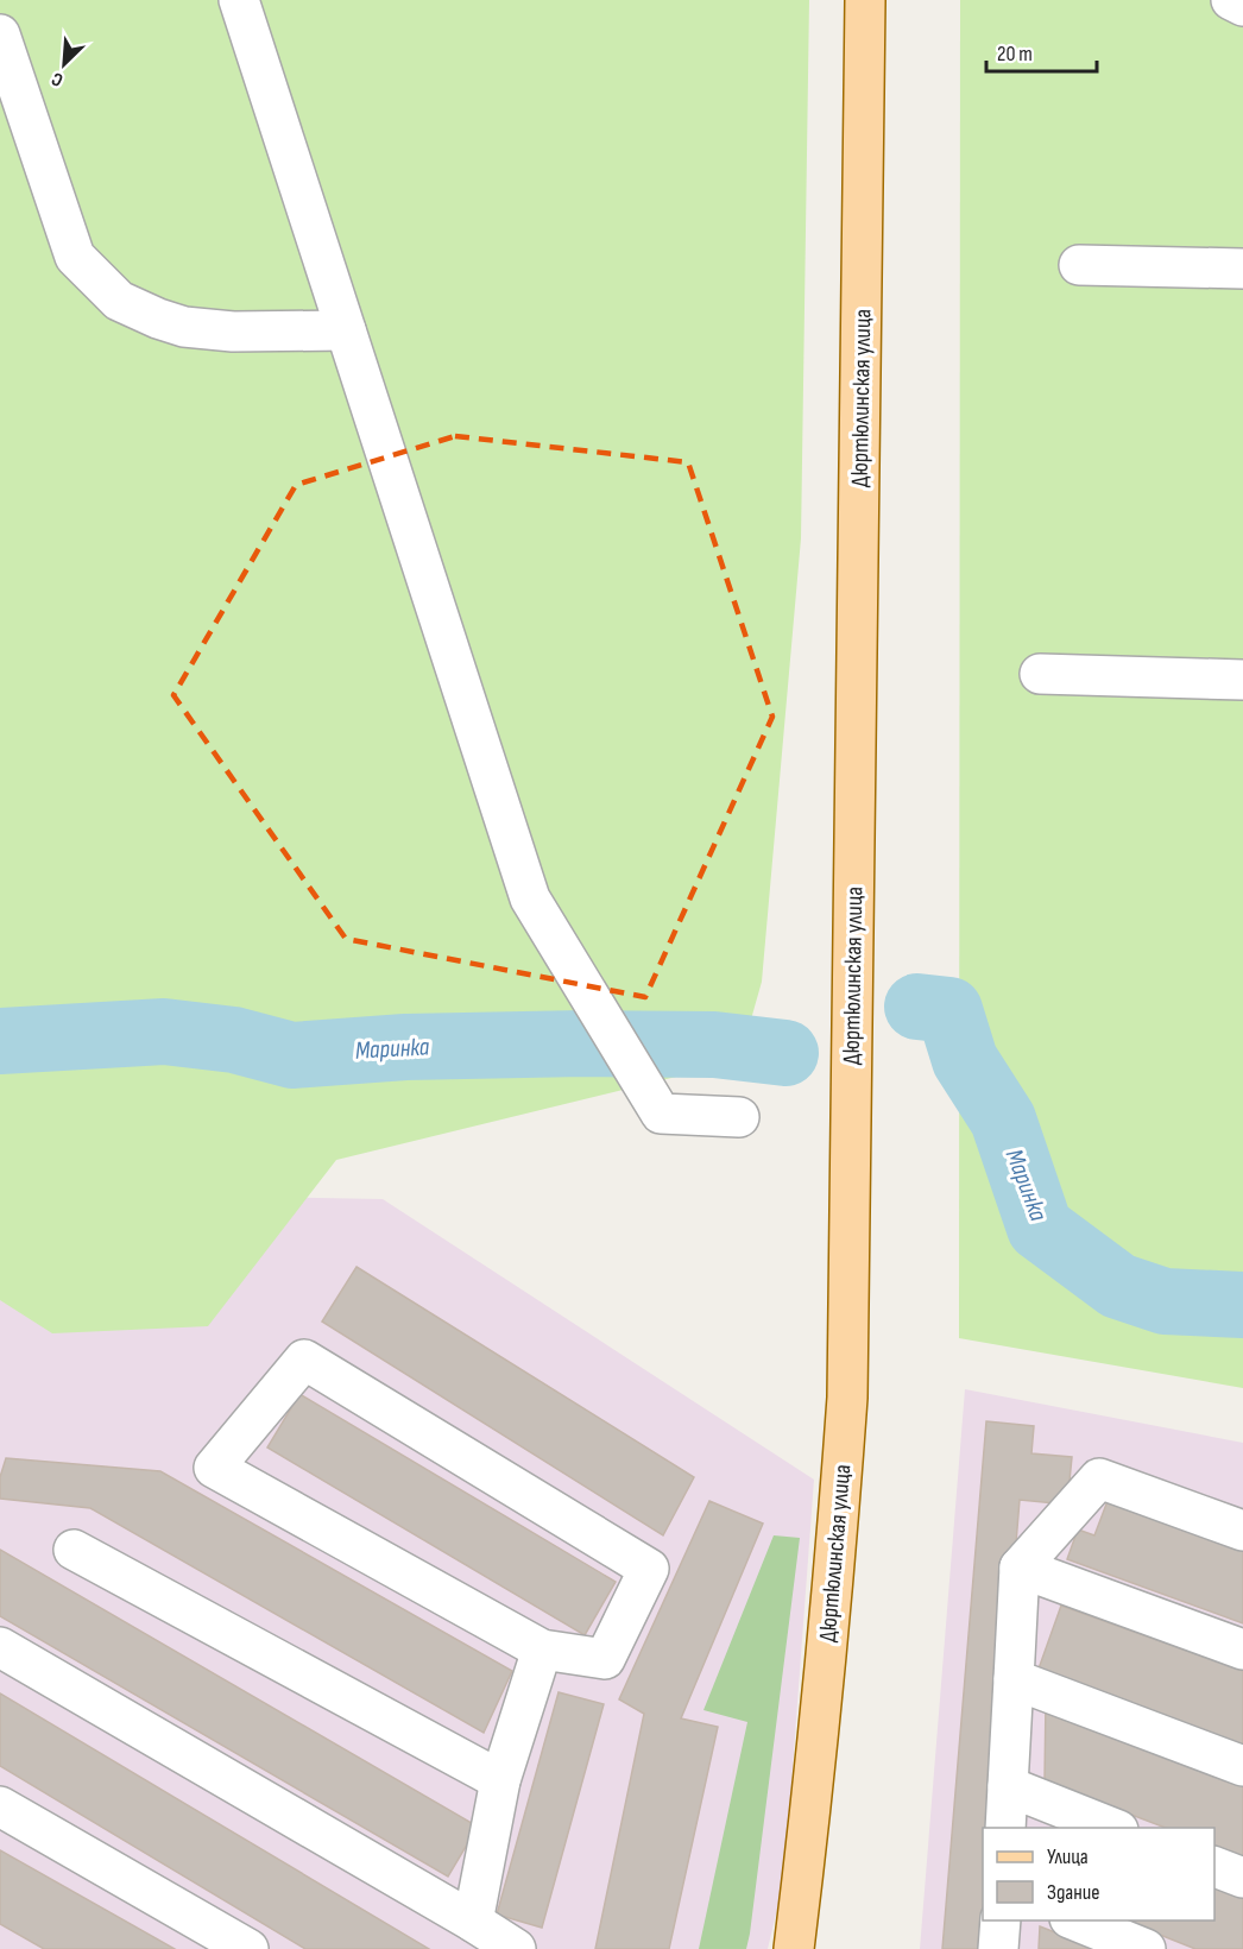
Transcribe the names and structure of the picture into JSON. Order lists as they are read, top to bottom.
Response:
{
  "streets": {
    "main road": ["Дюртюлинская улица"]
  },
  "water": ["Маринка"],
  "legend": ["Улица", "Здание"],
  "scale_bar": "20 m",
  "north": "bottom left"
}
